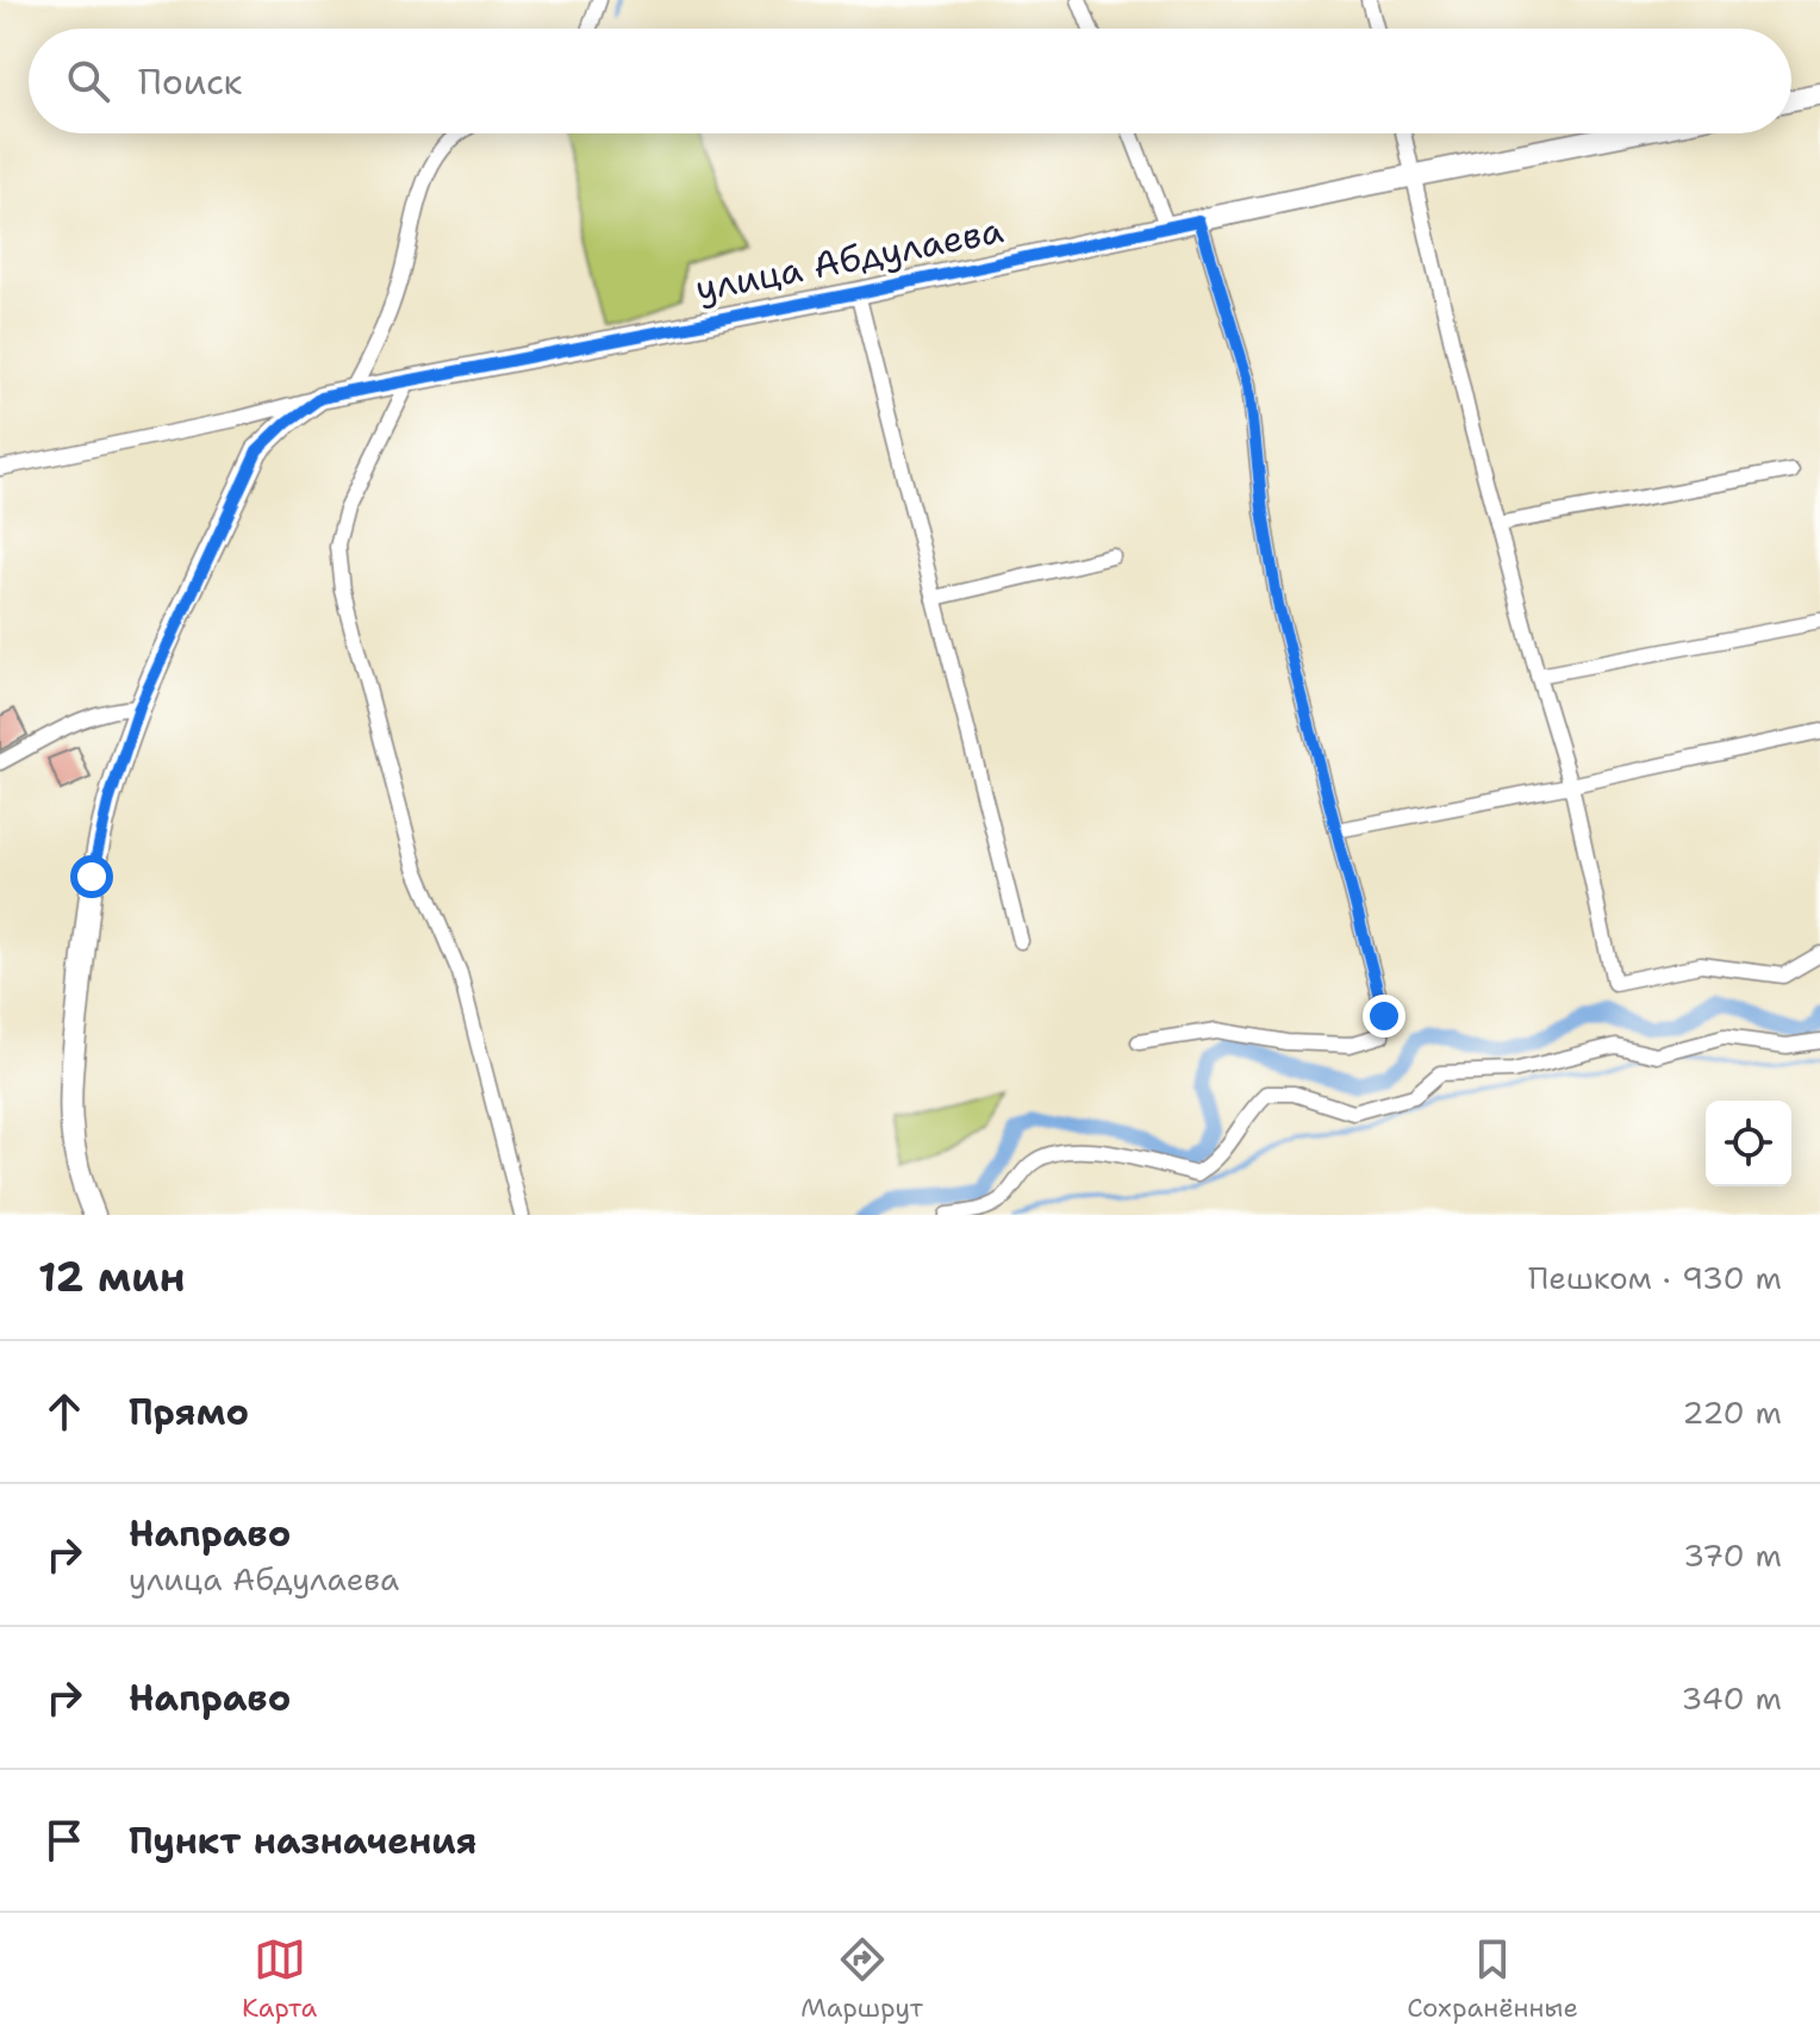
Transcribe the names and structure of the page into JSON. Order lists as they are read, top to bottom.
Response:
{
  "streets": {
    "main road": ["улица Абдулаева"]
  },
  "page": {
    "search": "Поиск",
    "heading": ["12 мин", "Пешком · 930 m"],
    "list": [
      ["Прямо", "220 m"],
      ["Направо", "улица Абдулаева", "370 m"],
      ["Направо", "340 m"],
      "Пункт назначения"
    ],
    "nav": ["Карта", "Маршрут", "Сохранённые"]
  }
}
